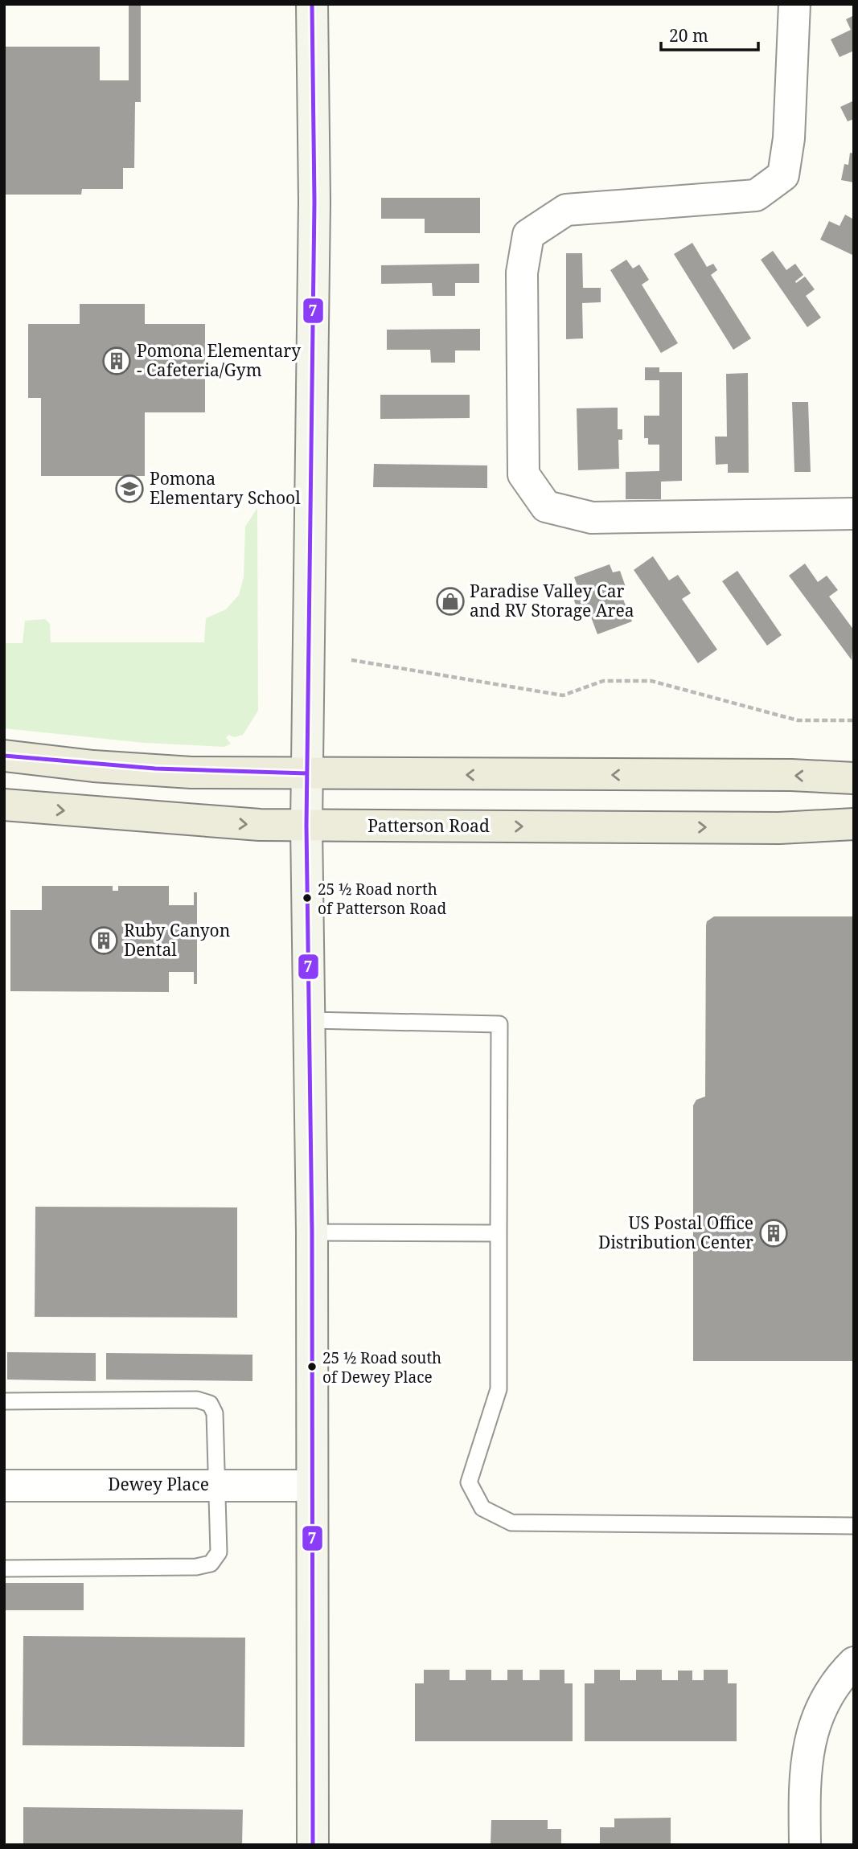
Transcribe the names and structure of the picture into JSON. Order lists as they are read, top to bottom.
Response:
{
  "streets": {
    "main road": ["Patterson Road"],
    "street": ["Dewey Place"]
  },
  "places": {
    "building": ["Pomona Elementary - Cafeteria/Gym", "Ruby Canyon Dental", "US Postal Office Distribution Center"],
    "school or university": ["Pomona Elementary School"],
    "shop": ["Paradise Valley Car and RV Storage Area"],
    "other": ["25 ½ Road north of Patterson Road", "25 ½ Road south of Dewey Place"]
  },
  "lines": ["transit line 7"],
  "scale_bar": "20 m"
}
